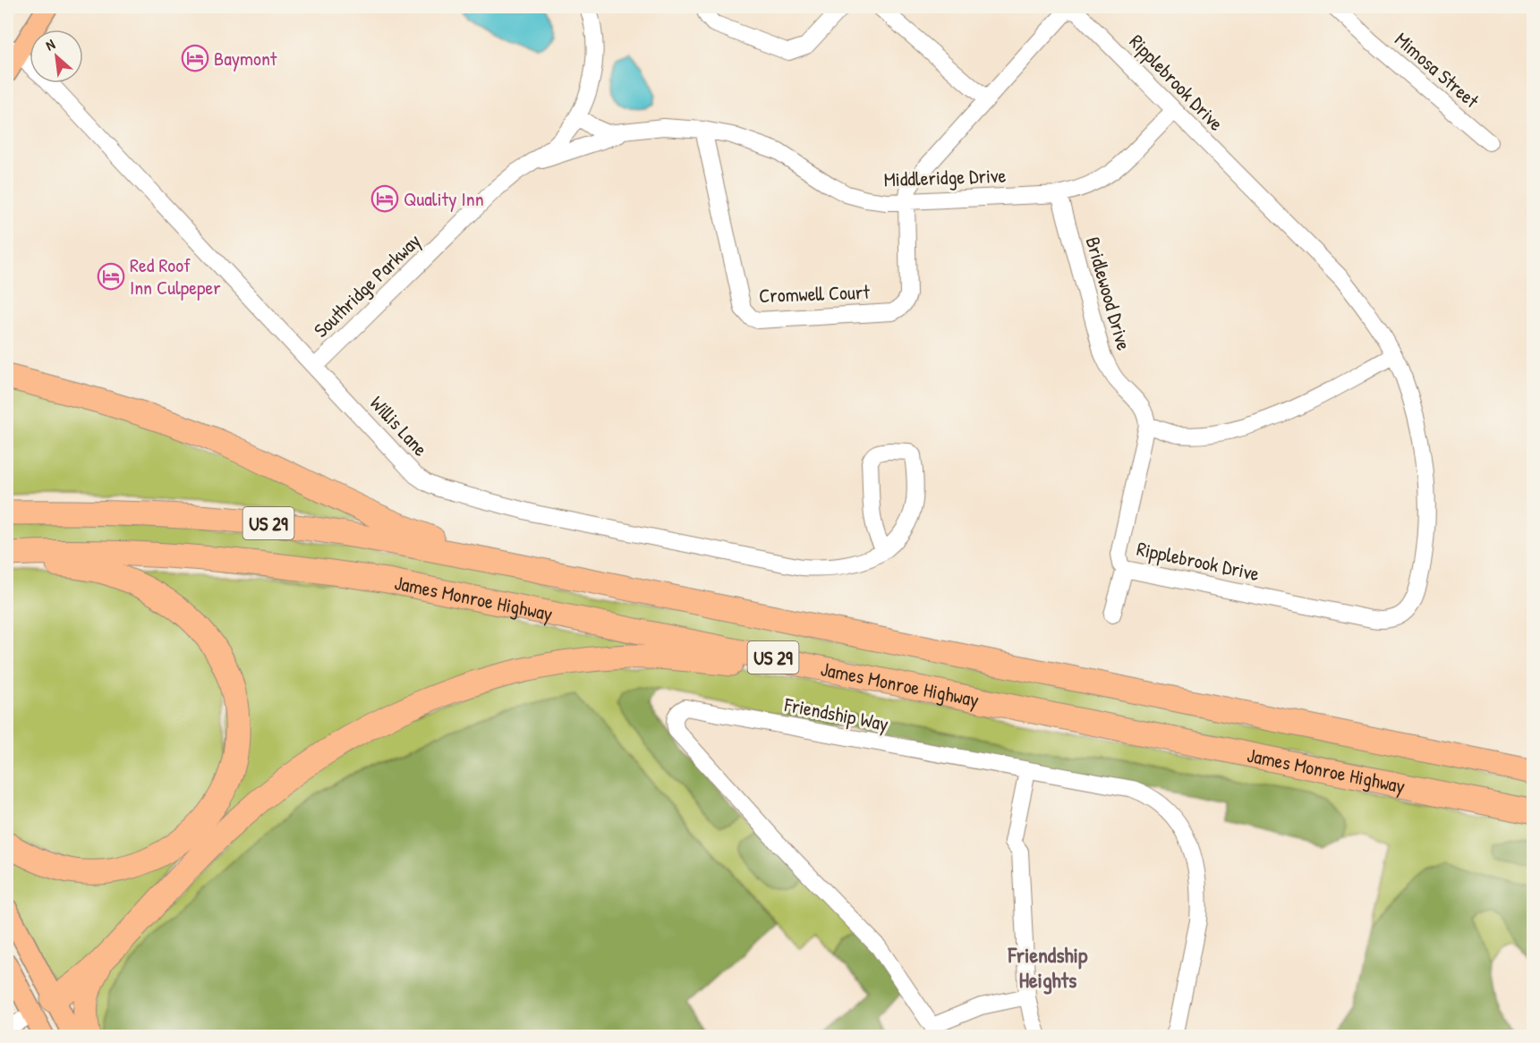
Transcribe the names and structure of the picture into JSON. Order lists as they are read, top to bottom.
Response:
{
  "streets": {
    "highway": ["US 29", "James Monroe Highway"],
    "street": [
      "Mimosa Street",
      "Ripplebrook Drive",
      "Middleridge Drive",
      "Southridge Parkway",
      "Cromwell Court",
      "Bridlewood Drive",
      "Willis Lane",
      "Friendship Way"
    ]
  },
  "crossings": [
    ["Ripplebrook Drive", "Middleridge Drive"],
    ["Ripplebrook Drive", "Cromwell Court"],
    ["Ripplebrook Drive", "Bridlewood Drive"],
    ["Middleridge Drive", "Southridge Parkway"],
    ["Middleridge Drive", "Cromwell Court"],
    ["Middleridge Drive", "Bridlewood Drive"],
    ["Southridge Parkway", "Willis Lane"]
  ],
  "districts": ["Friendship Heights"],
  "places": {
    "hotel": ["Baymont", "Quality Inn", "Red Roof Inn Culpeper"]
  },
  "north": "top left"
}
